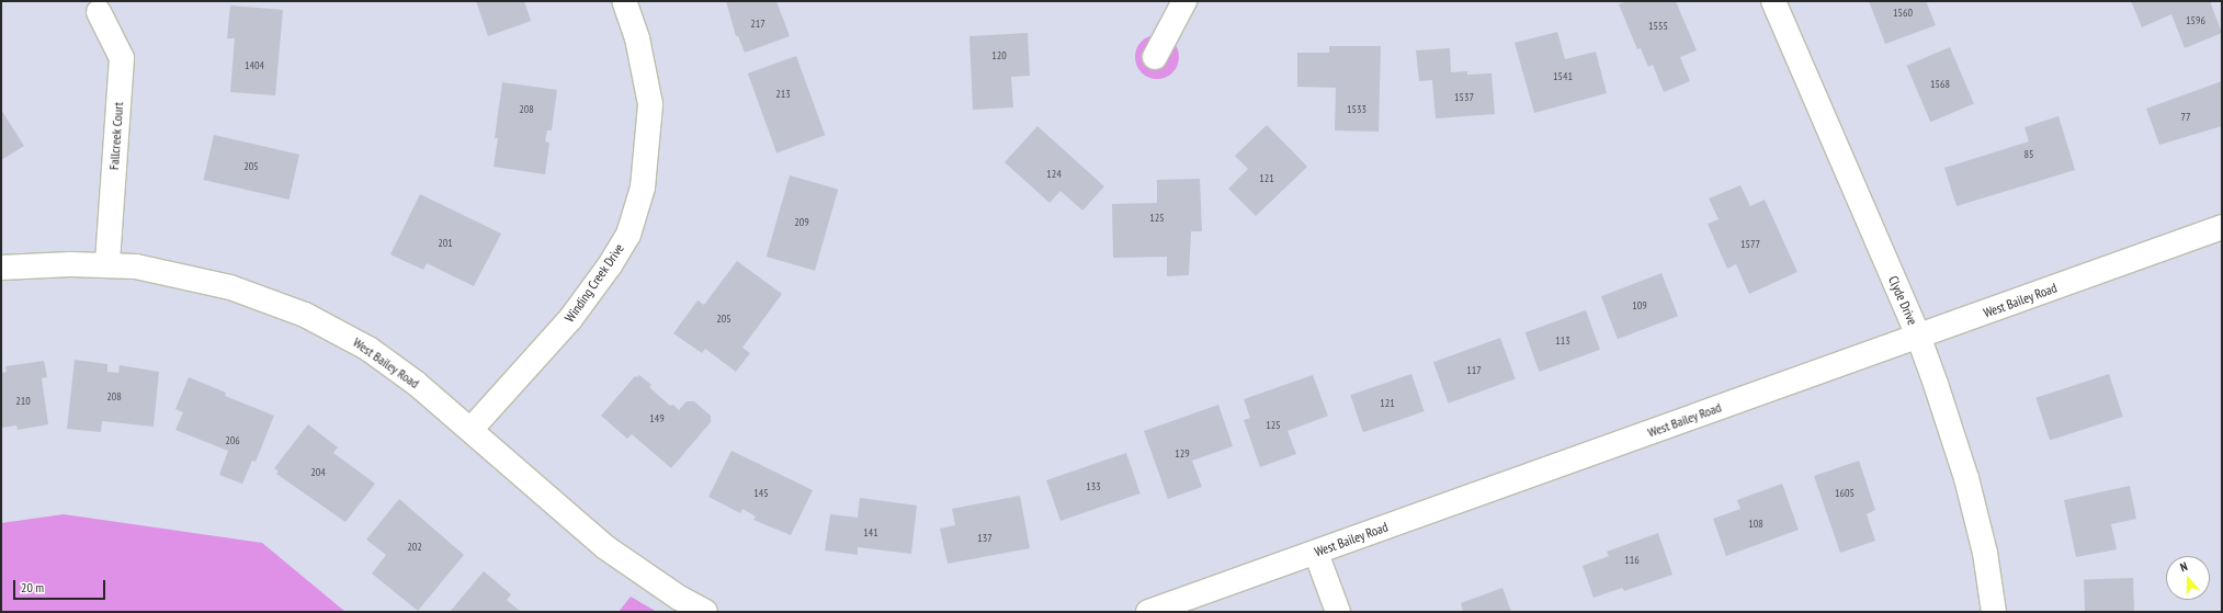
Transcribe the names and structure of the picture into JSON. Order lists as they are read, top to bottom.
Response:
{
  "streets": {
    "street": [
      "Fallcreek Court",
      "Winding Creek Drive",
      "Clyde Drive",
      "West Bailey Road"
    ]
  },
  "crossings": [
    ["Fallcreek Court", "West Bailey Road"],
    ["Winding Creek Drive", "West Bailey Road"],
    ["Clyde Drive", "West Bailey Road"]
  ],
  "house_numbers": [
    "1560",
    "1596",
    "217",
    "1555",
    "120",
    "1404",
    "1541",
    "1568",
    "213",
    "1537",
    "208",
    "1533",
    "77",
    "85",
    "205",
    "124",
    "121",
    "125",
    "209",
    "201",
    "1577",
    "109",
    "205",
    "113",
    "117",
    "208",
    "210",
    "121",
    "149",
    "125",
    "206",
    "129",
    "204",
    "133",
    "145",
    "1605",
    "108",
    "141",
    "137",
    "202",
    "116"
  ],
  "scale_bar": "20 m",
  "north": "top"
}
